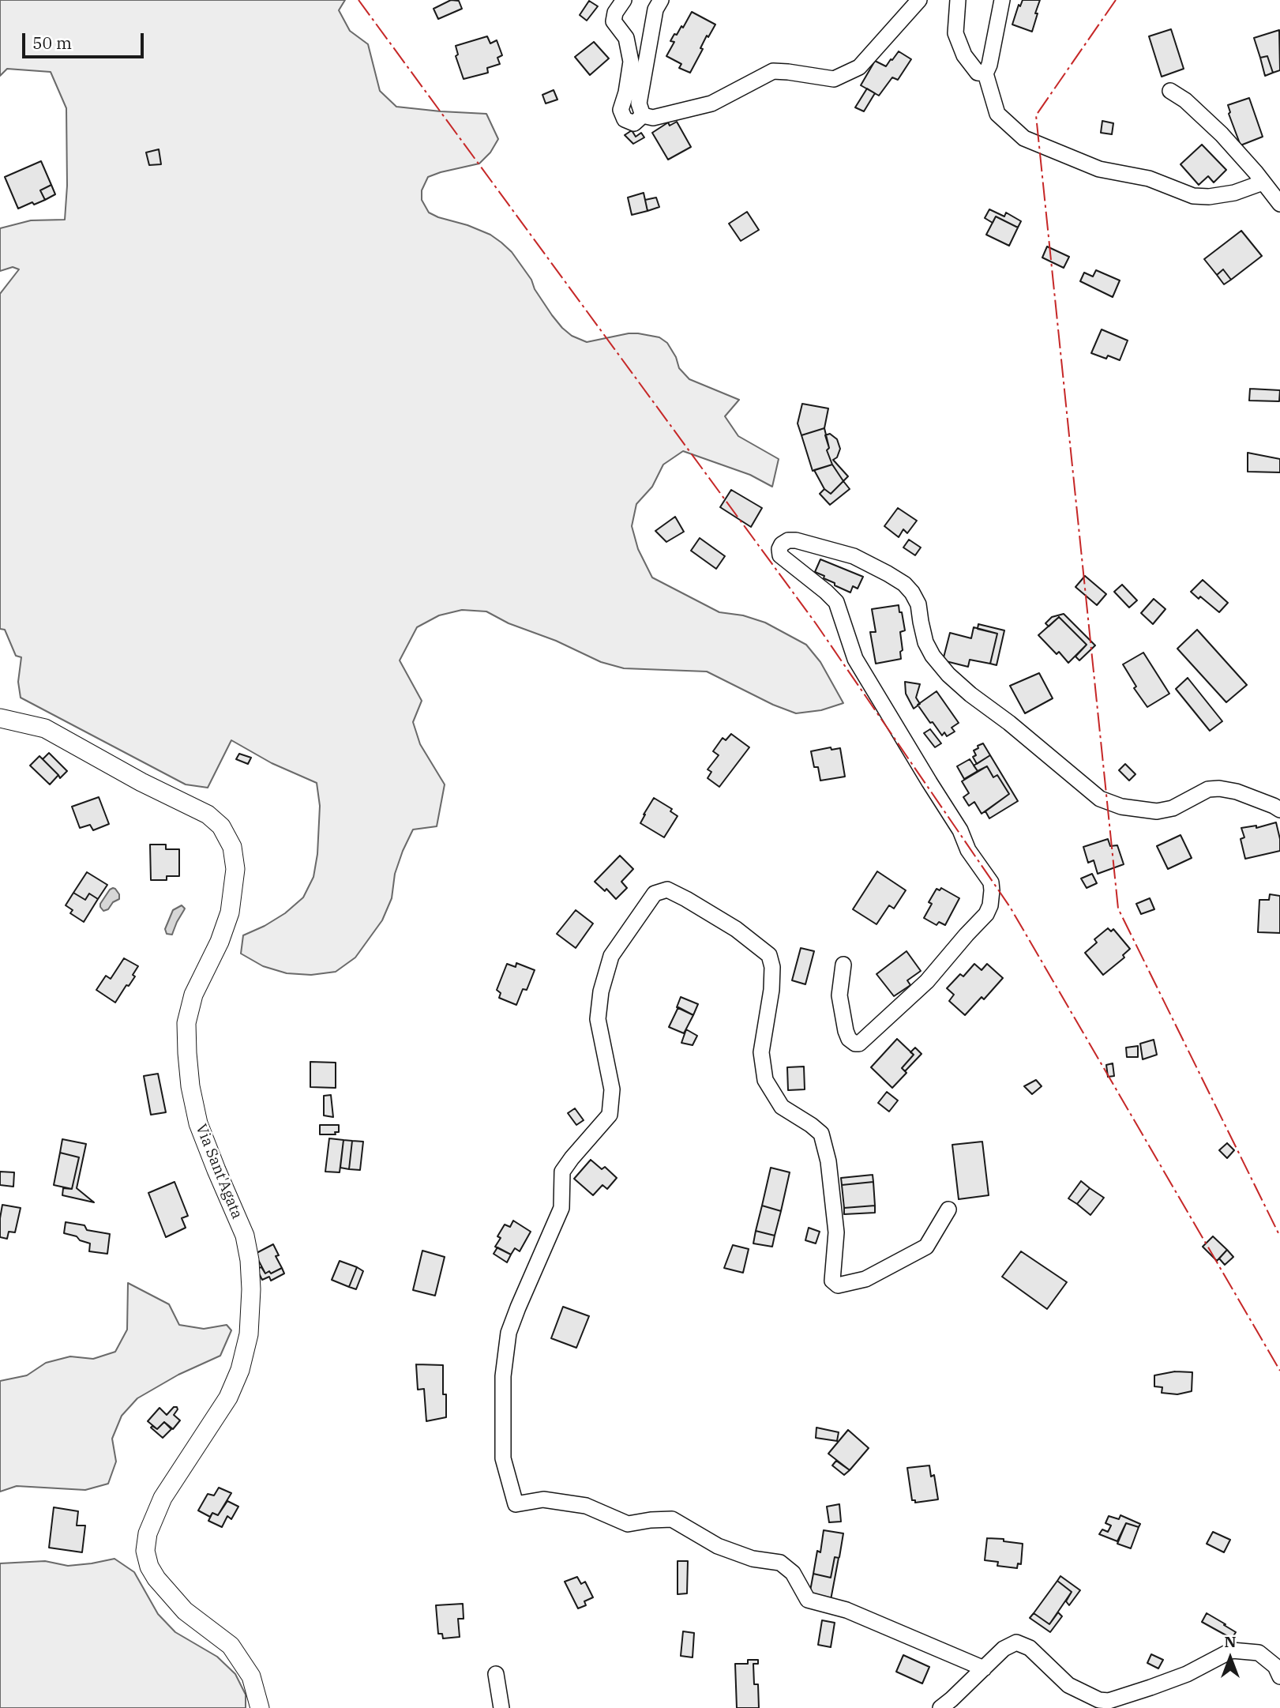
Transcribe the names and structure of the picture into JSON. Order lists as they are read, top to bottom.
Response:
{
  "streets": {
    "street": ["Via Sant'Agata"]
  },
  "scale_bar": "50 m",
  "north": "top"
}
